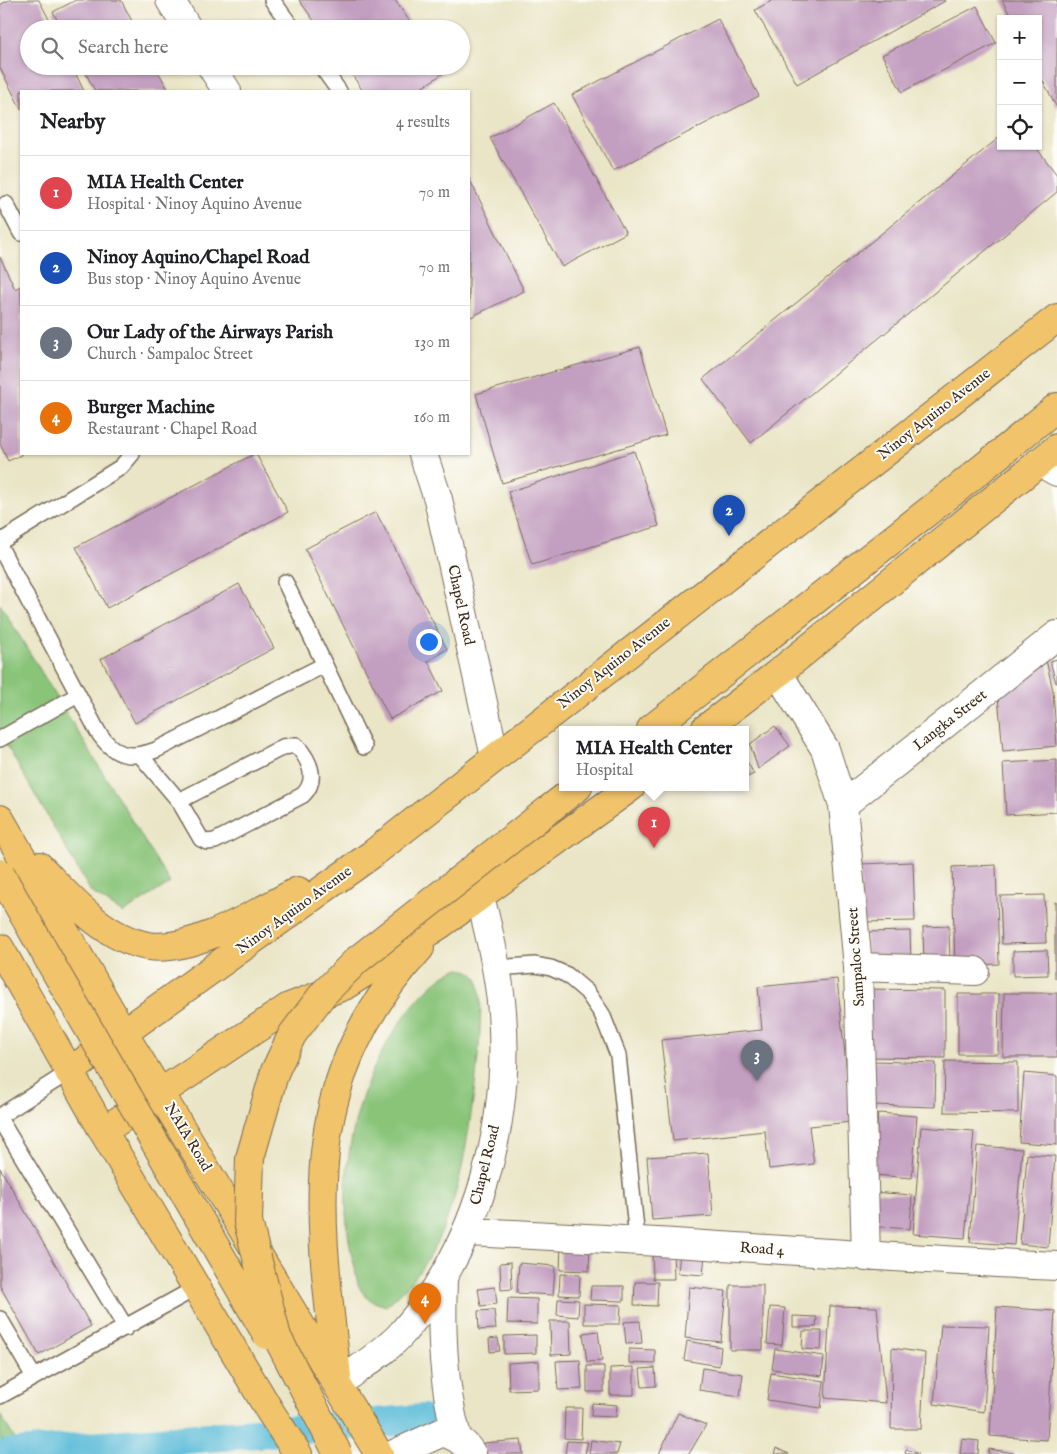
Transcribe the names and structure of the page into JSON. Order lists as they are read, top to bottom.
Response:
{
  "streets": {
    "main road": ["Ninoy Aquino Avenue", "NAIA Road"],
    "street": [
      "Chapel Road",
      "Langka Street",
      "Sampaloc Street",
      "Road 4"
    ]
  },
  "crossings": [
    ["Ninoy Aquino Avenue", "Chapel Road"],
    ["Ninoy Aquino Avenue", "NAIA Road"],
    ["Chapel Road", "NAIA Road"],
    ["Chapel Road", "Road 4"],
    ["Langka Street", "Sampaloc Street"],
    ["Sampaloc Street", "Road 4"]
  ],
  "page": {
    "map_buttons": ["+", "−"],
    "search": "Search here",
    "heading": ["Nearby", "4 results"],
    "list": [
      {
        "mark": "1",
        "name": "MIA Health Center",
        "note": "Hospital · Ninoy Aquino Avenue",
        "value": "70 m"
      },
      {
        "mark": "2",
        "name": "Ninoy Aquino/Chapel Road",
        "note": "Bus stop · Ninoy Aquino Avenue",
        "value": "70 m"
      },
      {
        "mark": "3",
        "name": "Our Lady of the Airways Parish",
        "note": "Church · Sampaloc Street",
        "value": "130 m"
      },
      {
        "mark": "4",
        "name": "Burger Machine",
        "note": "Restaurant · Chapel Road",
        "value": "160 m"
      }
    ],
    "pins": [
      "2",
      "1",
      "3",
      "4"
    ],
    "popup": ["MIA Health Center", "Hospital"]
  }
}
